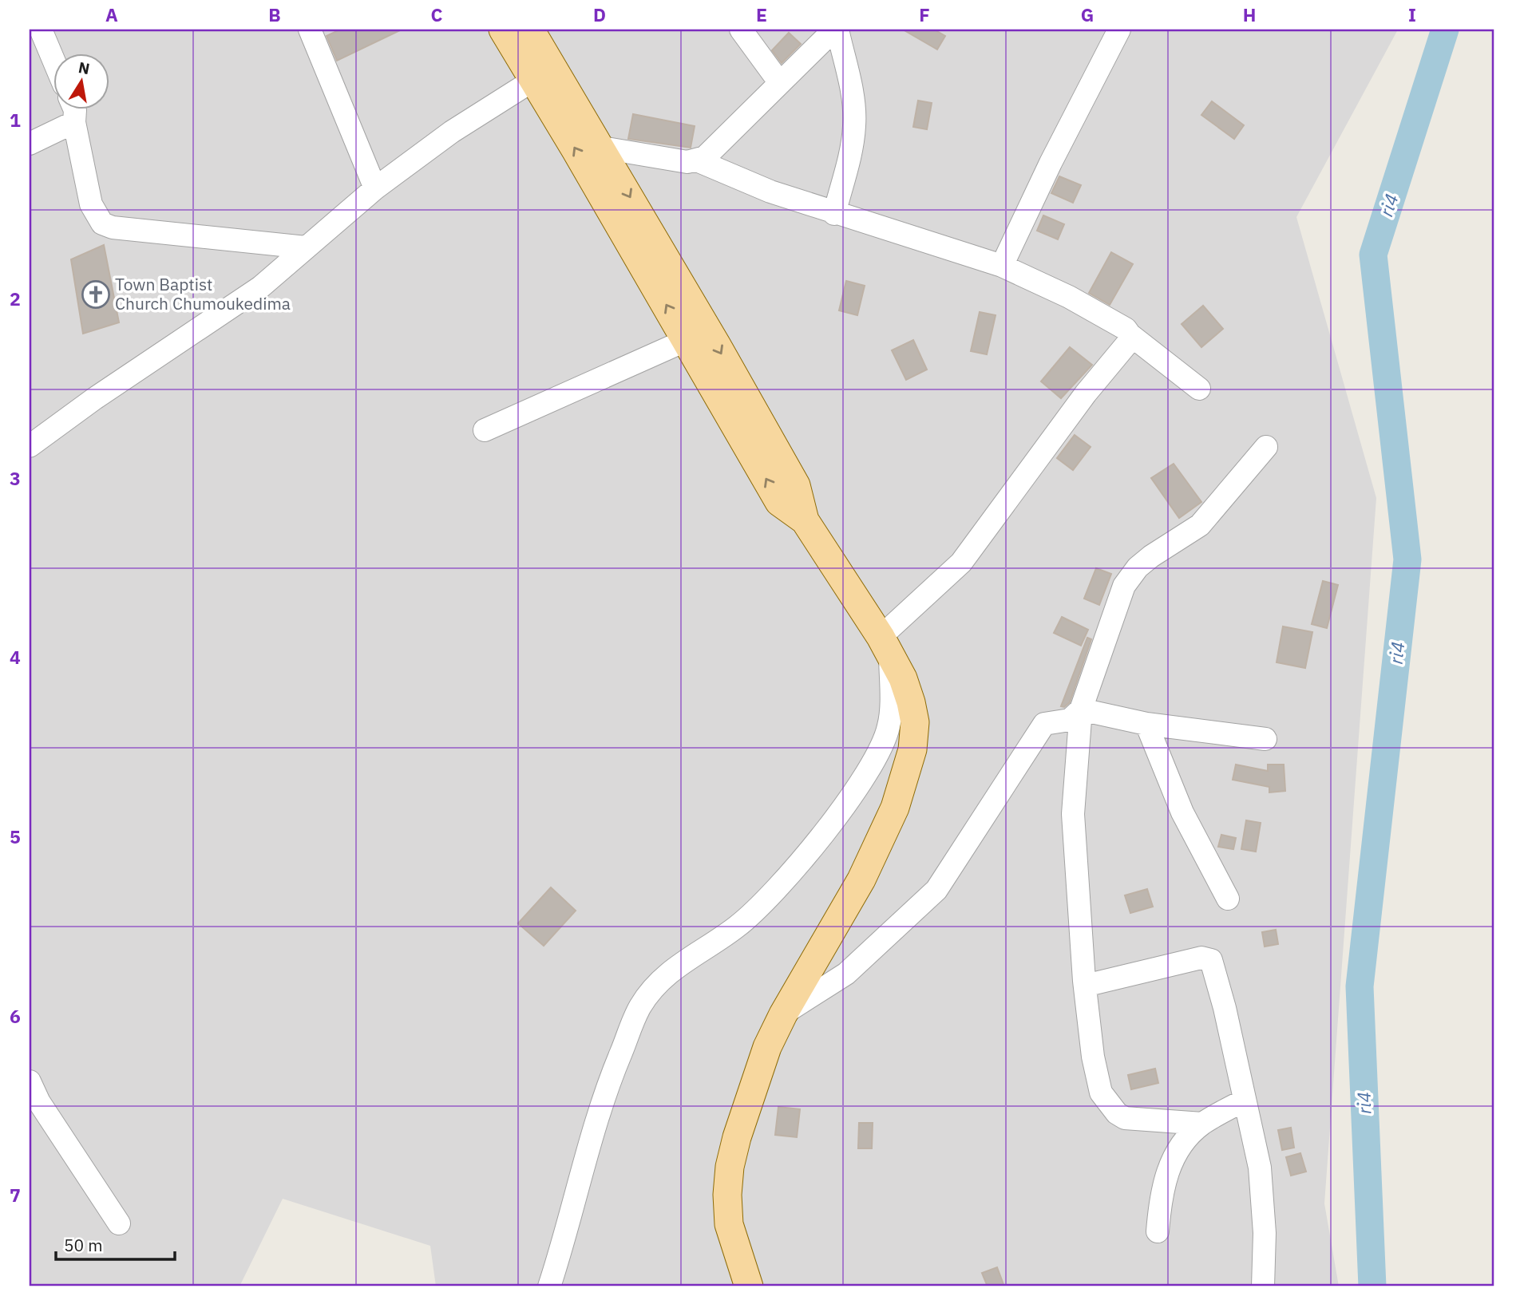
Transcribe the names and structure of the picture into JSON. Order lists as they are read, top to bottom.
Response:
{
  "water": ["ri4"],
  "places": {
    "church": ["Town Baptist Church Chumoukedima"]
  },
  "scale_bar": "50 m",
  "north": "top",
  "grid": {
    "columns": [
      "A",
      "B",
      "C",
      "D",
      "E",
      "F",
      "G",
      "H",
      "I"
    ],
    "rows": [
      "1",
      "2",
      "3",
      "4",
      "5",
      "6",
      "7"
    ]
  }
}
